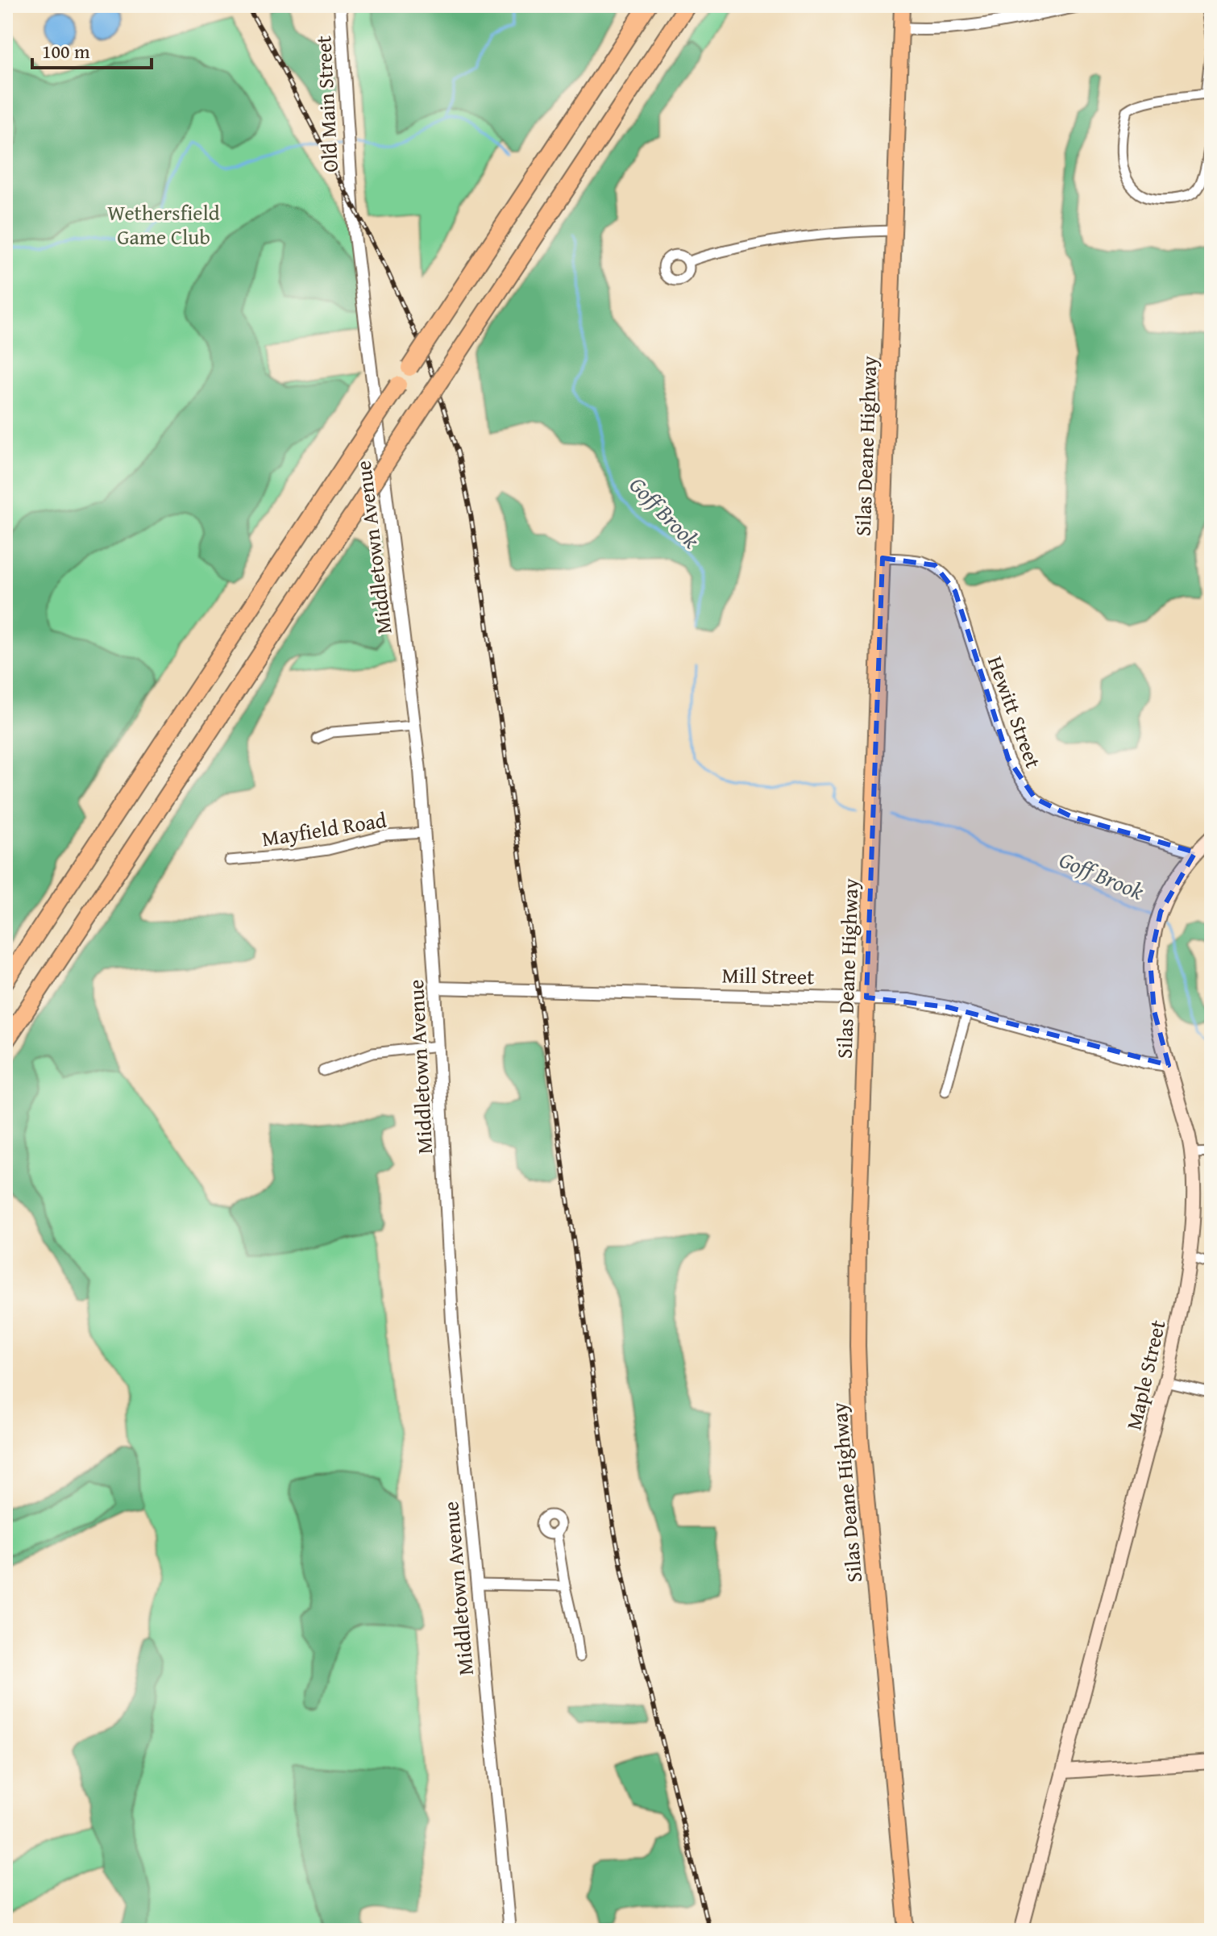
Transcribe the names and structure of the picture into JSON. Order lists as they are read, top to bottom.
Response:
{
  "streets": {
    "main road": ["Silas Deane Highway", "Maple Street"],
    "street": [
      "Old Main Street",
      "Middletown Avenue",
      "Hewitt Street",
      "Mayfield Road",
      "Mill Street"
    ]
  },
  "crossings": [
    ["Old Main Street", "Middletown Avenue"],
    ["Silas Deane Highway", "Hewitt Street"],
    ["Silas Deane Highway", "Mill Street"],
    ["Middletown Avenue", "Mayfield Road"],
    ["Middletown Avenue", "Mill Street"],
    ["Hewitt Street", "Maple Street"],
    ["Mill Street", "Maple Street"]
  ],
  "water": ["Goff Brook"],
  "parks": ["Wethersfield Game Club"],
  "scale_bar": "100 m"
}
